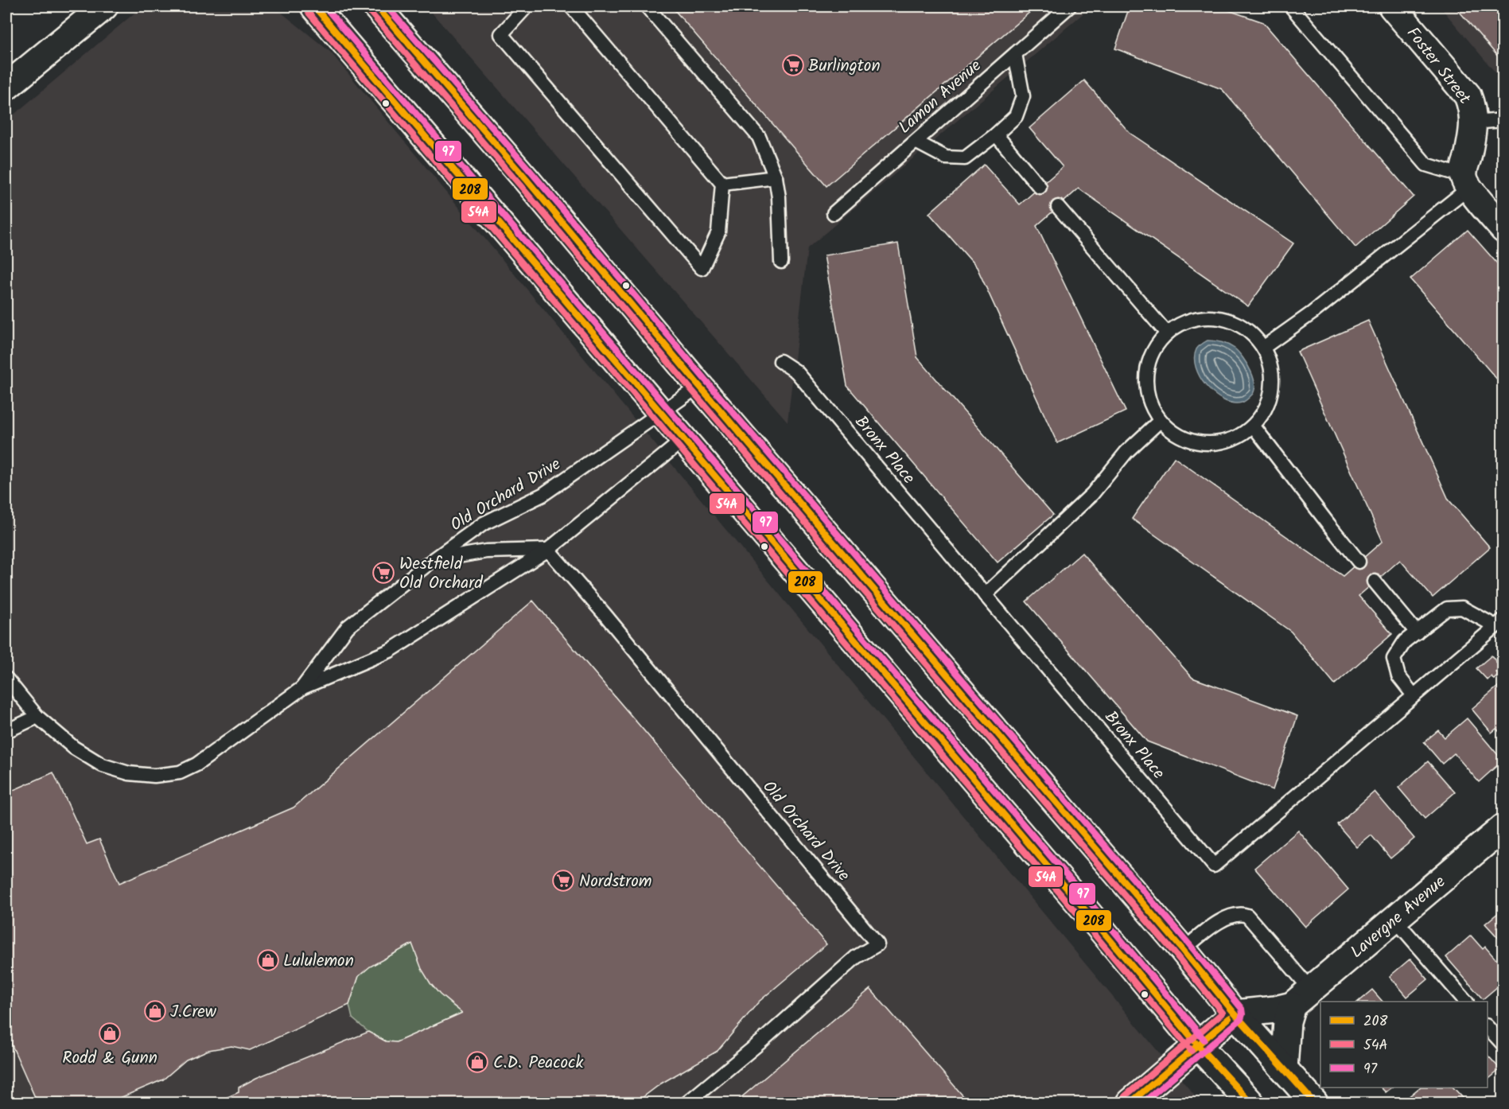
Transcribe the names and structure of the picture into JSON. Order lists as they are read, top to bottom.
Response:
{
  "streets": {
    "main road": ["Foster Street", "Lavergne Avenue"],
    "lane": ["Lamon Avenue", "Bronx Place", "Old Orchard Drive"]
  },
  "places": {
    "supermarket": ["Burlington", "Westfield Old Orchard", "Nordstrom"],
    "shop": [
      "Lululemon",
      "J.Crew",
      "Rodd & Gunn",
      "C.D. Peacock"
    ]
  },
  "lines": ["transit line 208", "transit line 97", "transit line 54A"],
  "legend": ["208", "54A", "97"]
}
